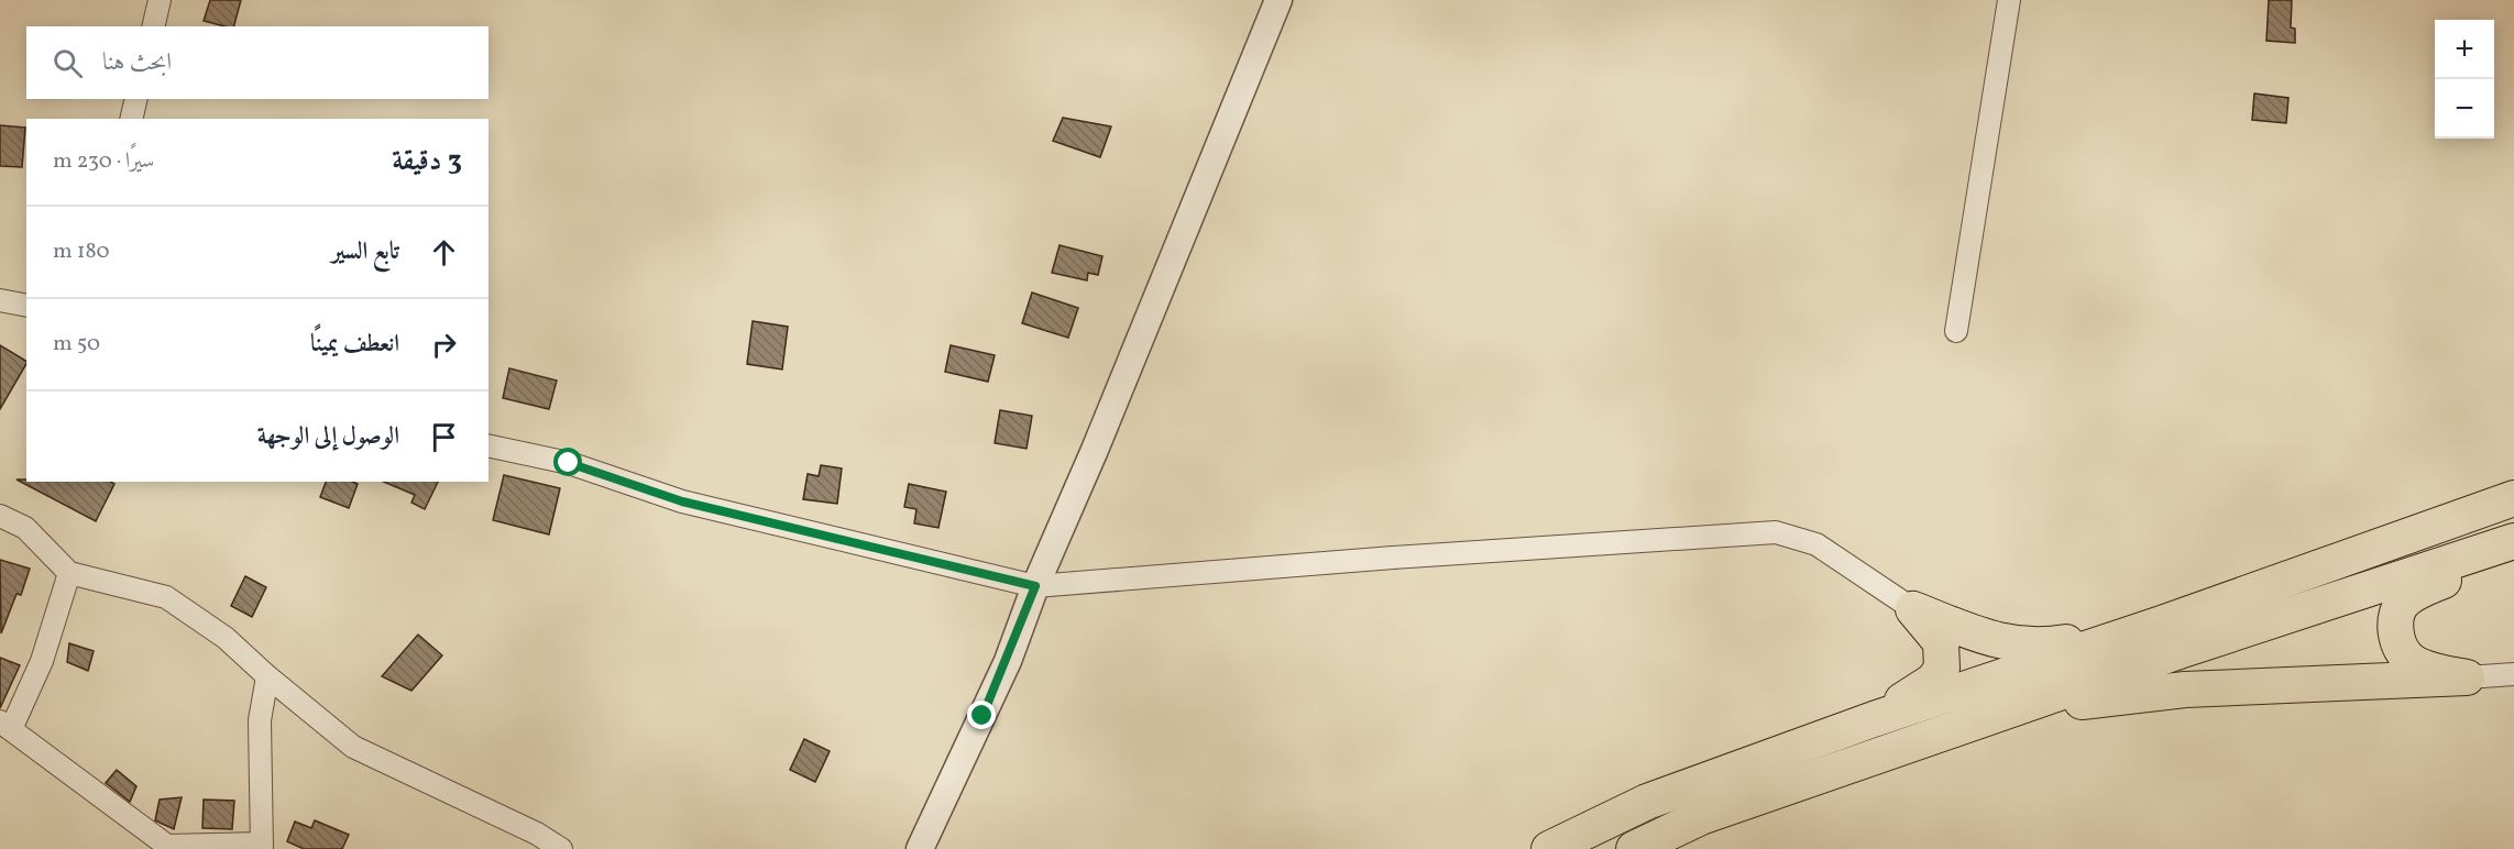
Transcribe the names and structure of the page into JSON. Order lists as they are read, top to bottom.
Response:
{
  "page": {
    "map_buttons": ["+", "−"],
    "search": "ابحث هنا",
    "heading": ["3 دقيقة", "سيرًا · 230 m"],
    "list": [
      ["تابع السير", "180 m"],
      ["انعطف يمينًا", "50 m"],
      "الوصول إلى الوجهة"
    ]
  }
}
